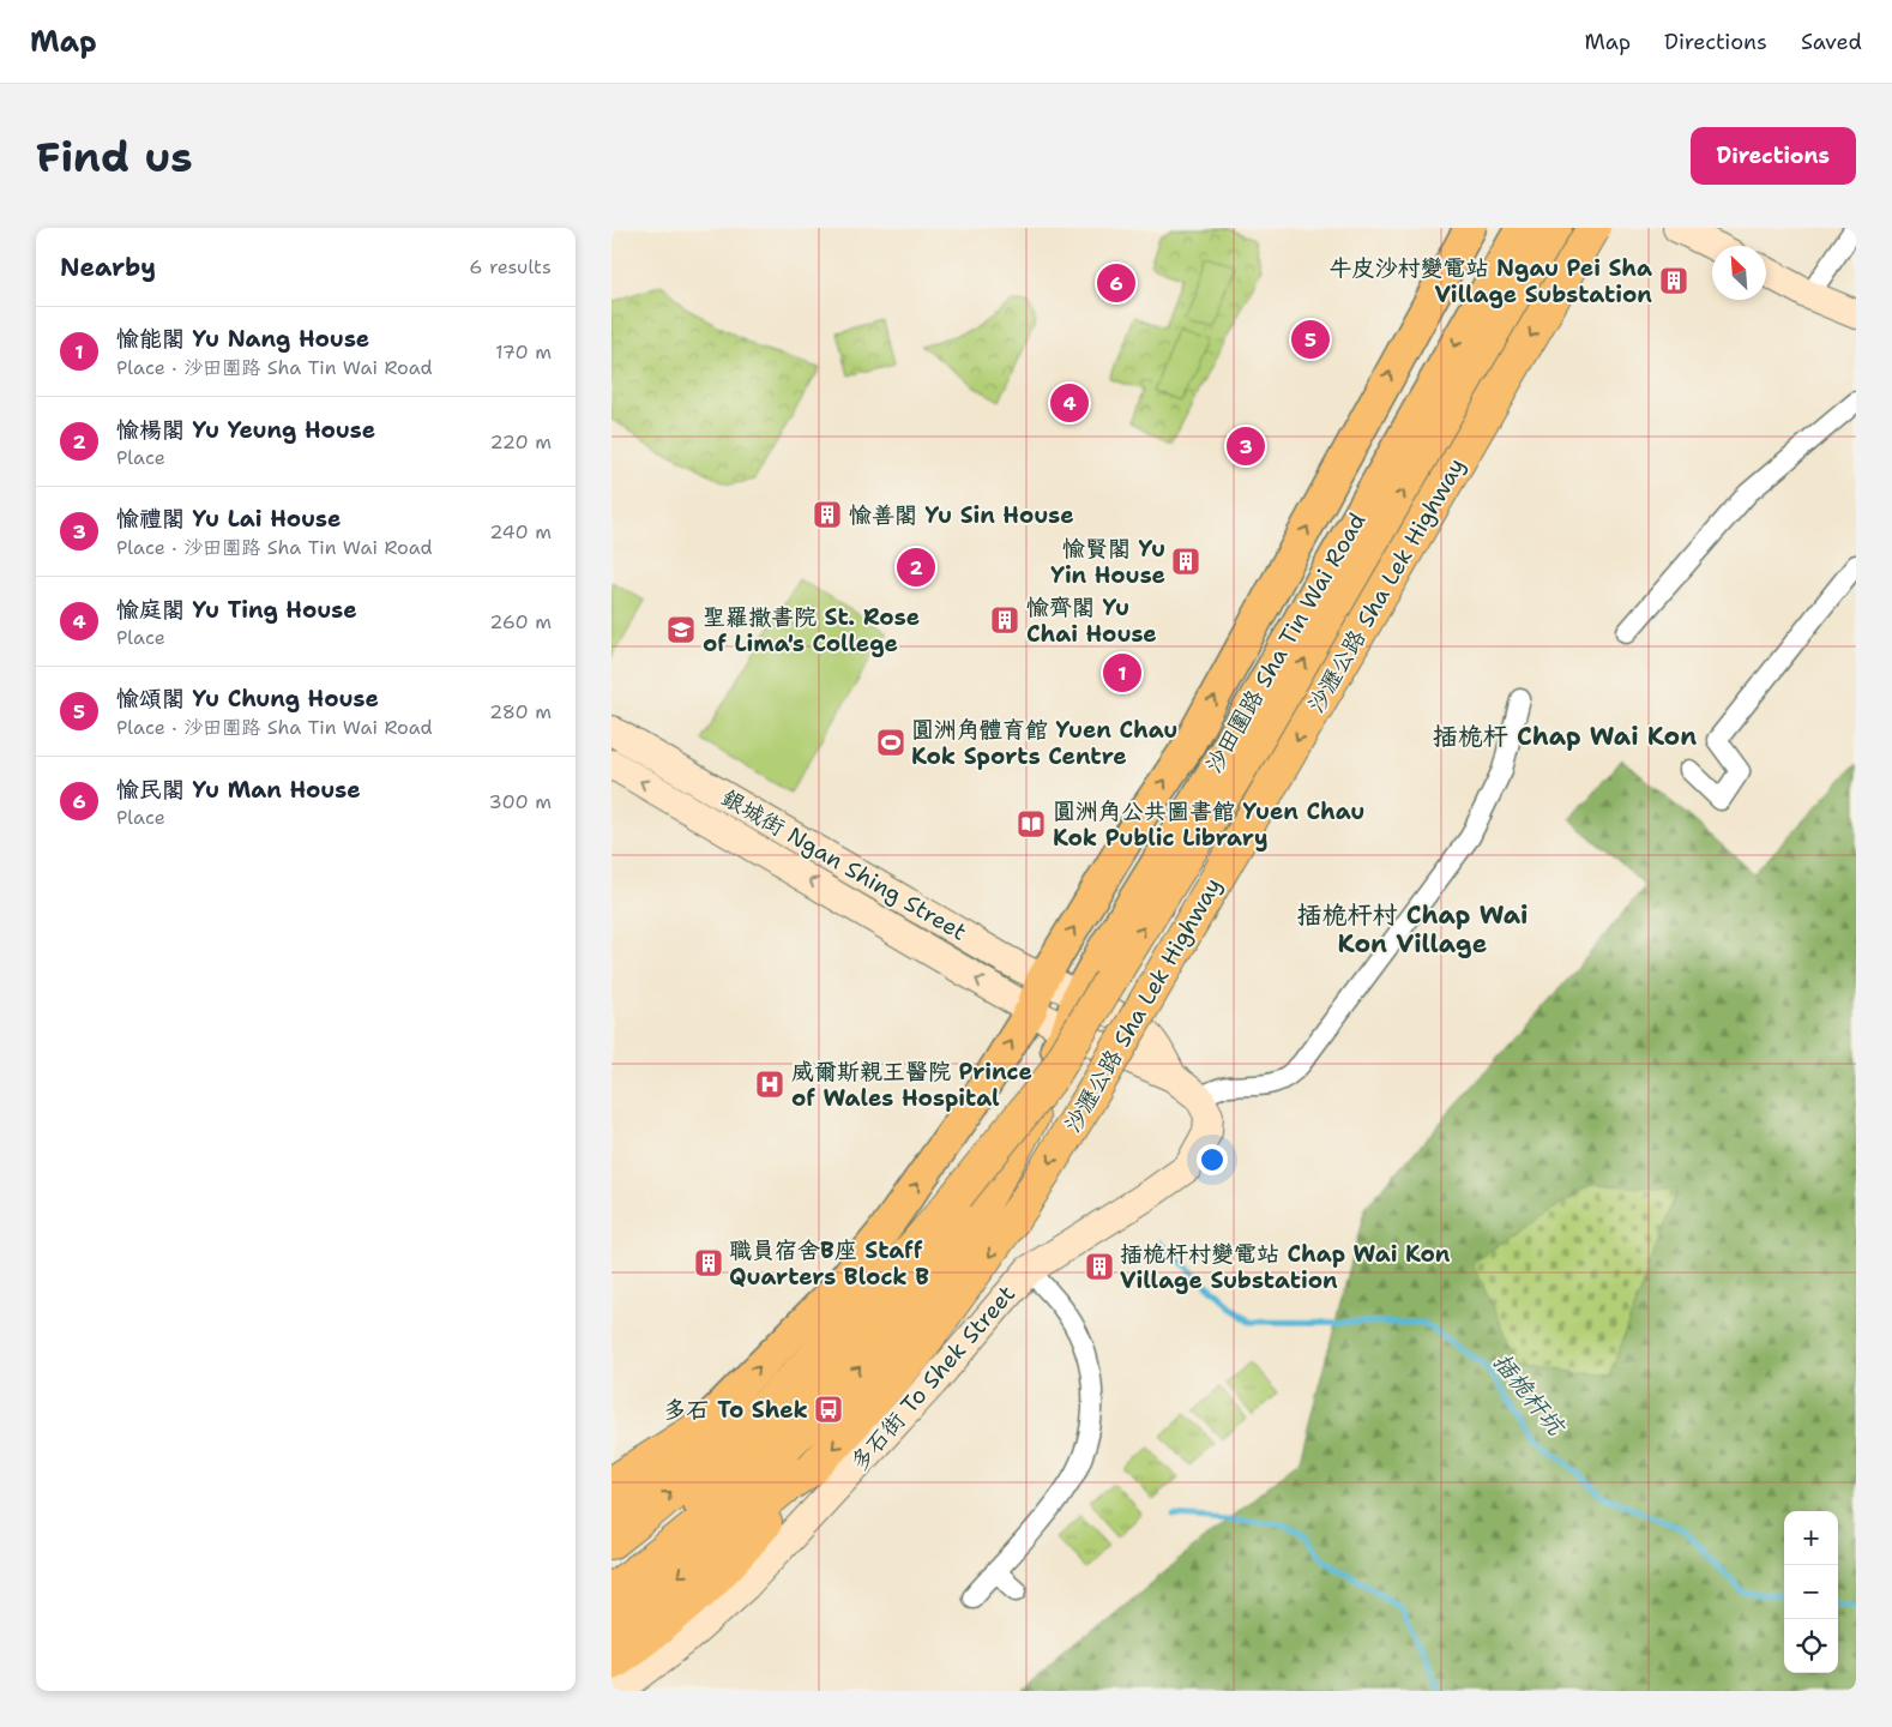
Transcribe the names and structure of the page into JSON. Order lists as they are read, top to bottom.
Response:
{
  "streets": {
    "highway": ["沙瀝公路 Sha Lek Highway"],
    "main road": ["沙田圍路 Sha Tin Wai Road"],
    "street": ["銀城街 Ngan Shing Street", "多石街 To Shek Street"]
  },
  "crossings": [
    ["沙田圍路 Sha Tin Wai Road", "銀城街 Ngan Shing Street"]
  ],
  "districts": ["插桅杆 Chap Wai Kon", "插桅杆村 Chap Wai Kon Village"],
  "water": ["插桅杆坑"],
  "places": {
    "building": [
      "牛皮沙村變電站 Ngau Pei Sha Village Substation",
      "愉善閣 Yu Sin House",
      "愉賢閣 Yu Yin House",
      "愉齊閣 Yu Chai House",
      "職員宿舍B座 Staff Quarters Block B",
      "插桅杆村變電站 Chap Wai Kon Village Substation"
    ],
    "school or university": ["聖羅撒書院 St. Rose of Lima's College"],
    "sports": ["圓洲角體育館 Yuen Chau Kok Sports Centre"],
    "library": ["圓洲角公共圖書館 Yuen Chau Kok Public Library"],
    "hospital": ["威爾斯親王醫院 Prince of Wales Hospital"],
    "bus stop": ["多石 To Shek"]
  },
  "north": "top left",
  "page": {
    "header": "Map",
    "nav": ["Map", "Directions", "Saved"],
    "buttons": "Directions",
    "title": "Find us",
    "heading": ["Nearby", "6 results"],
    "pins": [
      "6",
      "5",
      "4",
      "3",
      "2",
      "1"
    ],
    "list": [
      {
        "mark": "1",
        "name": "愉能閣 Yu Nang House",
        "note": "Place · 沙田圍路 Sha Tin Wai Road",
        "value": "170 m"
      },
      {
        "mark": "2",
        "name": "愉楊閣 Yu Yeung House",
        "note": "Place",
        "value": "220 m"
      },
      {
        "mark": "3",
        "name": "愉禮閣 Yu Lai House",
        "note": "Place · 沙田圍路 Sha Tin Wai Road",
        "value": "240 m"
      },
      {
        "mark": "4",
        "name": "愉庭閣 Yu Ting House",
        "note": "Place",
        "value": "260 m"
      },
      {
        "mark": "5",
        "name": "愉頌閣 Yu Chung House",
        "note": "Place · 沙田圍路 Sha Tin Wai Road",
        "value": "280 m"
      },
      {
        "mark": "6",
        "name": "愉民閣 Yu Man House",
        "note": "Place",
        "value": "300 m"
      }
    ],
    "map_buttons": ["+", "−"]
  }
}
